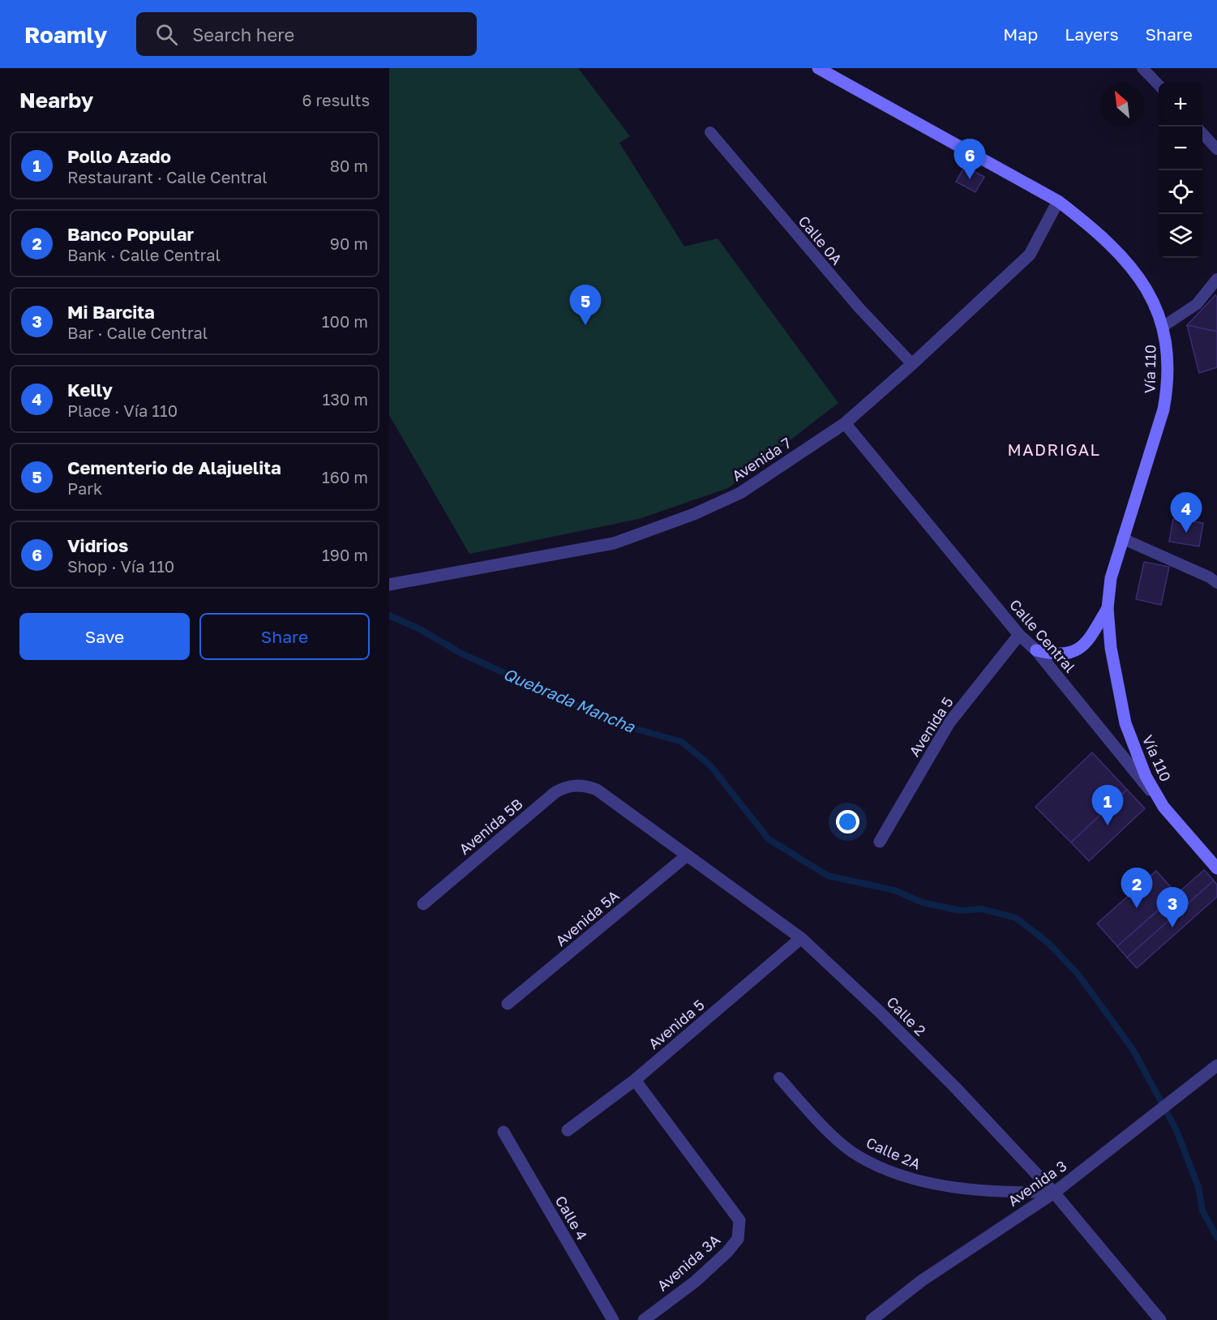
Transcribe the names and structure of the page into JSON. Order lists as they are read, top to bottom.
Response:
{
  "streets": {
    "main road": ["Vía 110", "Calle Central"],
    "street": [
      "Avenida 7",
      "Avenida 5",
      "Avenida 5B",
      "Avenida 5A",
      "Calle 2",
      "Avenida 3",
      "Calle 4",
      "Avenida 3A"
    ],
    "lane": ["Calle 0A", "Calle 2A"]
  },
  "crossings": [
    ["Calle 0A", "Avenida 7"],
    ["Vía 110", "Avenida 7"],
    ["Vía 110", "Calle Central"],
    ["Avenida 7", "Calle Central"],
    ["Calle Central", "Avenida 5"],
    ["Avenida 5", "Calle 2"],
    ["Avenida 5", "Avenida 3A"],
    ["Avenida 5B", "Calle 2"],
    ["Avenida 5A", "Calle 2"],
    ["Calle 2", "Calle 2A"],
    ["Calle 2", "Avenida 3"],
    ["Calle 2A", "Avenida 3"]
  ],
  "districts": ["MADRIGAL"],
  "water": ["Quebrada Mancha"],
  "north": "top left",
  "page": {
    "header": "Roamly",
    "search": "Search here",
    "nav": ["Map", "Layers", "Share"],
    "heading": ["Nearby", "6 results"],
    "map_buttons": ["+", "−"],
    "list": [
      {
        "mark": "1",
        "name": "Pollo Azado",
        "note": "Restaurant · Calle Central",
        "value": "80 m"
      },
      {
        "mark": "2",
        "name": "Banco Popular",
        "note": "Bank · Calle Central",
        "value": "90 m"
      },
      {
        "mark": "3",
        "name": "Mi Barcita",
        "note": "Bar · Calle Central",
        "value": "100 m"
      },
      {
        "mark": "4",
        "name": "Kelly",
        "note": "Place · Vía 110",
        "value": "130 m"
      },
      {
        "mark": "5",
        "name": "Cementerio de Alajuelita",
        "note": "Park",
        "value": "160 m"
      },
      {
        "mark": "6",
        "name": "Vidrios",
        "note": "Shop · Vía 110",
        "value": "190 m"
      }
    ],
    "pins": [
      "6",
      "5",
      "4",
      "1",
      "2",
      "3"
    ],
    "buttons": ["Save", "Share"]
  }
}
